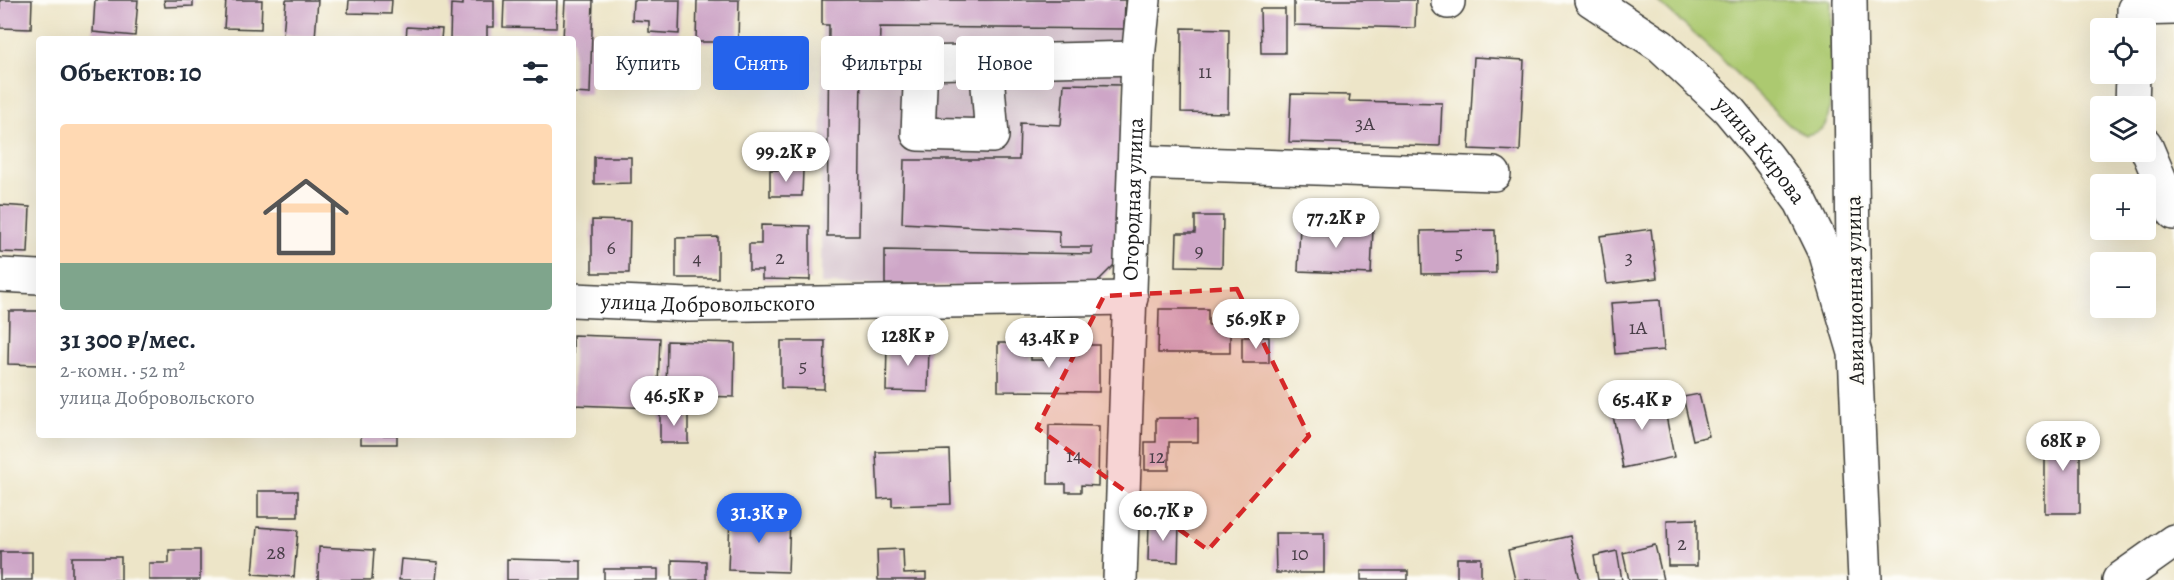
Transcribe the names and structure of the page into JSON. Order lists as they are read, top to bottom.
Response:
{
  "streets": {
    "street": [
      "улица Кирова",
      "Огородная улица",
      "Авиационная улица",
      "улица Добровольского"
    ]
  },
  "crossings": [
    ["улица Кирова", "Авиационная улица"],
    ["Огородная улица", "улица Добровольского"]
  ],
  "house_numbers": [
    "11",
    "3А",
    "6",
    "9",
    "5",
    "2",
    "3",
    "4",
    "1А",
    "5",
    "14",
    "12",
    "2",
    "28",
    "10"
  ],
  "page": {
    "map_buttons": ["+", "−"],
    "chip": [
      "Купить",
      "Снять",
      "Фильтры",
      "Новое"
    ],
    "heading": "Объектов: 10",
    "list": [
      {
        "name": "31 300 ₽/мес.",
        "note": "2-комн. · 52 m² · улица Добровольского"
      }
    ],
    "price": [
      "99.2K ₽",
      "77.2K ₽",
      "56.9K ₽",
      "128K ₽",
      "43.4K ₽",
      "46.5K ₽",
      "65.4K ₽",
      "68K ₽",
      "60.7K ₽",
      "31.3K ₽"
    ]
  }
}
